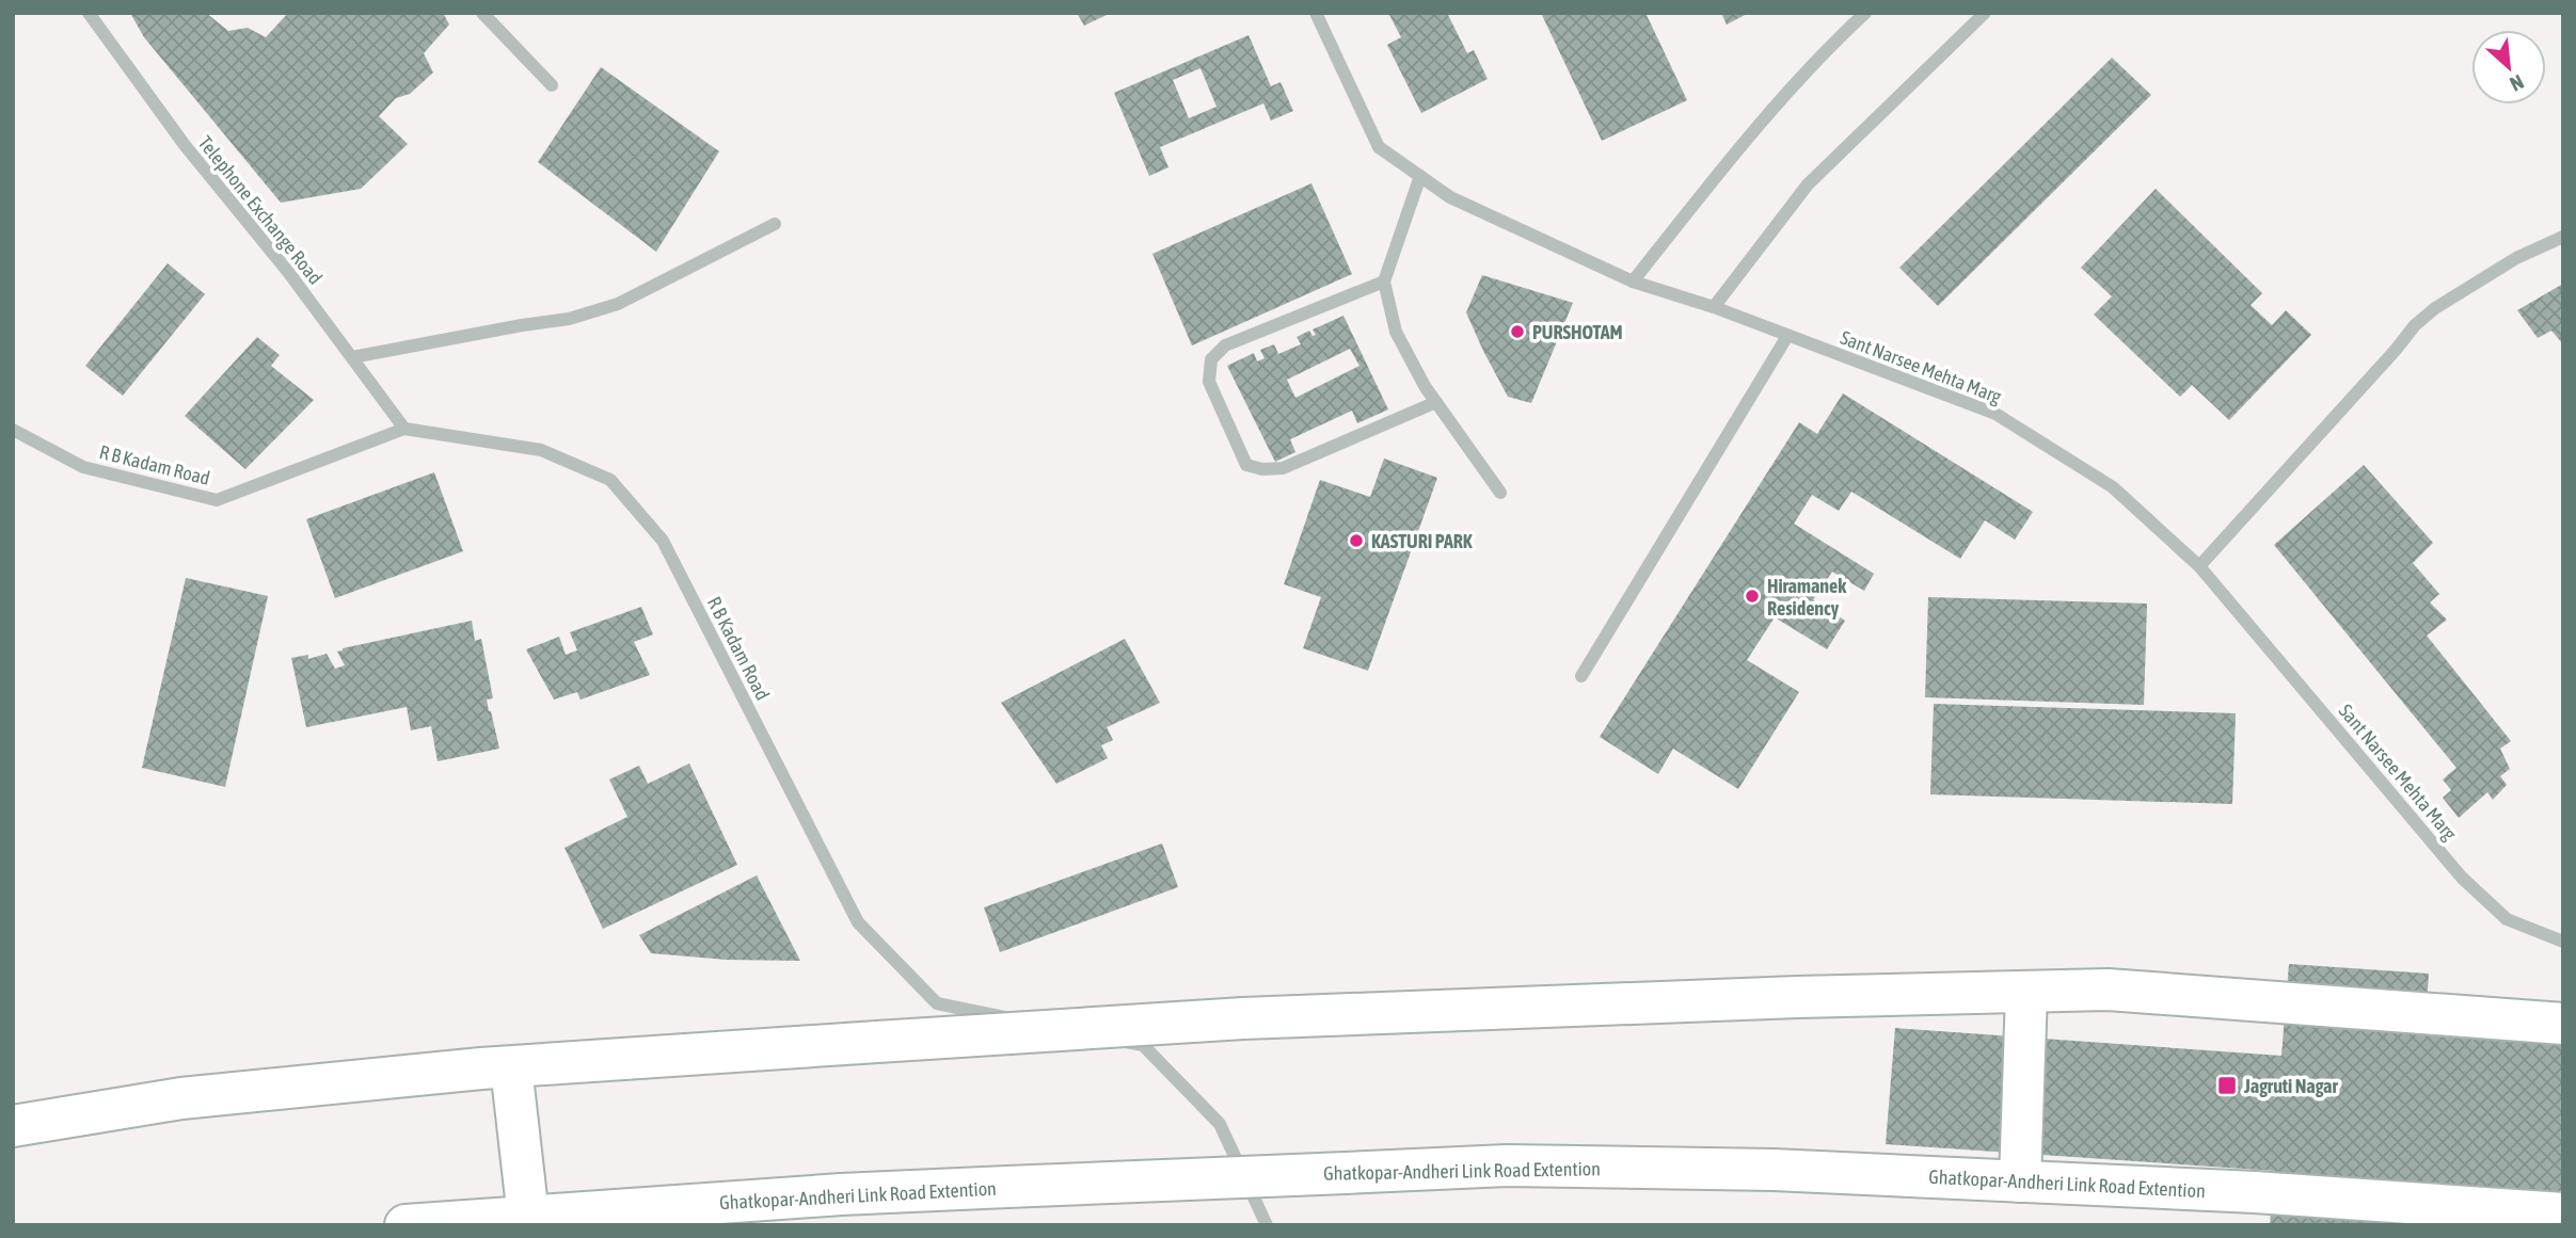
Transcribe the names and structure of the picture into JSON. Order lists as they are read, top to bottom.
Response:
{
  "streets": {
    "main road": ["Ghatkopar-Andheri Link Road Extention"],
    "street": ["Telephone Exchange Road", "Sant Narsee Mehta Marg", "R B Kadam Road"]
  },
  "crossings": [
    ["Telephone Exchange Road", "R B Kadam Road"]
  ],
  "places": {
    "other": ["PURSHOTAM", "KASTURI PARK", "Hiramanek Residency"],
    "transit": ["Jagruti Nagar"]
  },
  "north": "bottom right"
}
